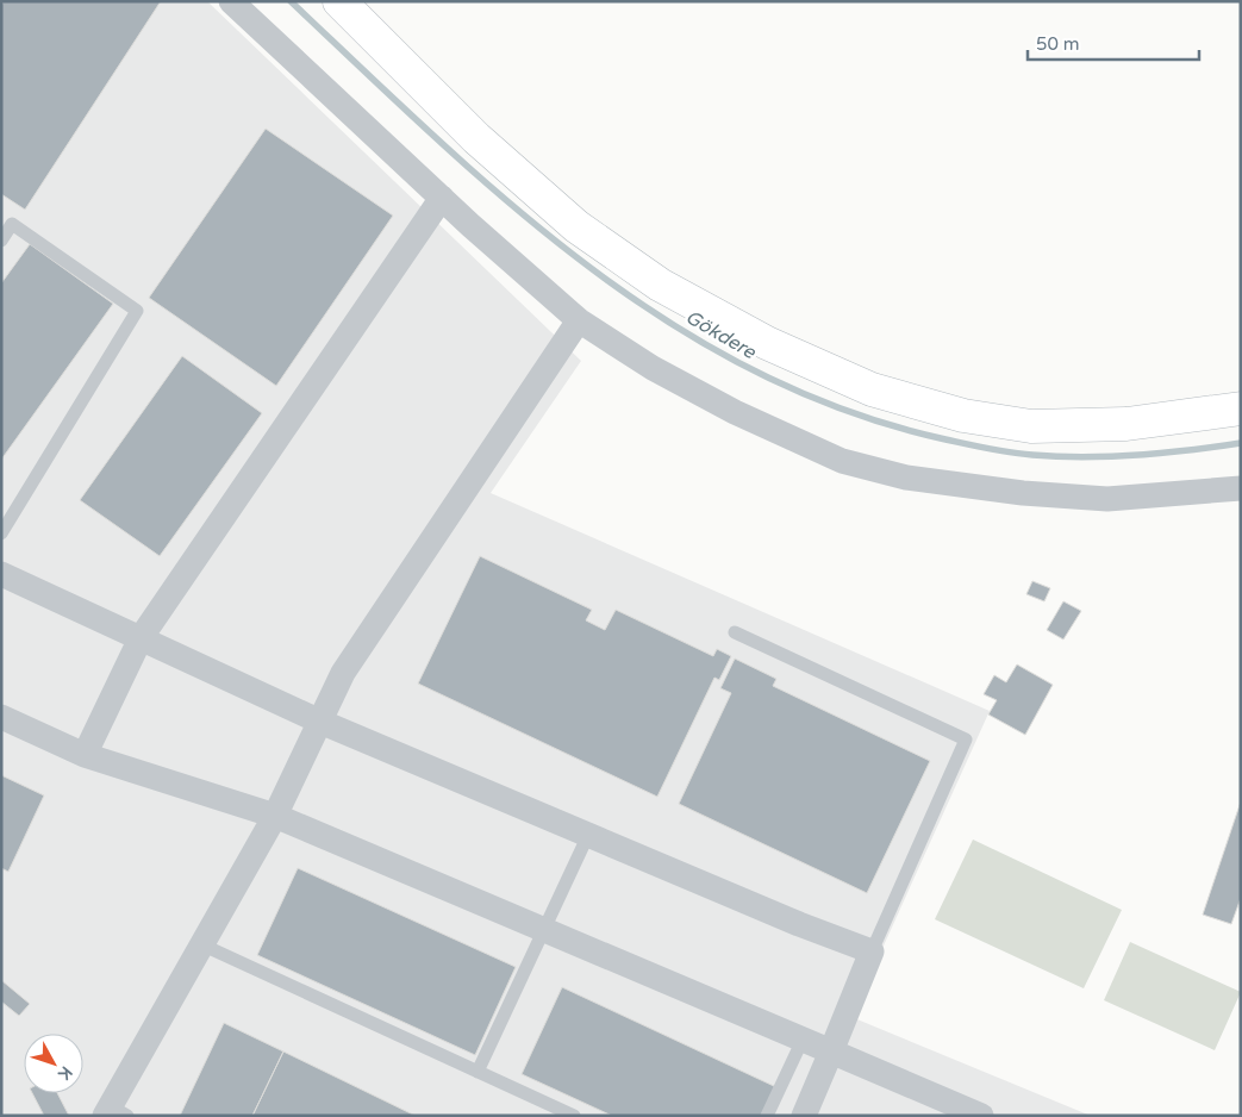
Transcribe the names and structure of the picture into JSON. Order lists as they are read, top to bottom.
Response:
{
  "water": ["Gökdere"],
  "scale_bar": "50 m",
  "north": "bottom right"
}
